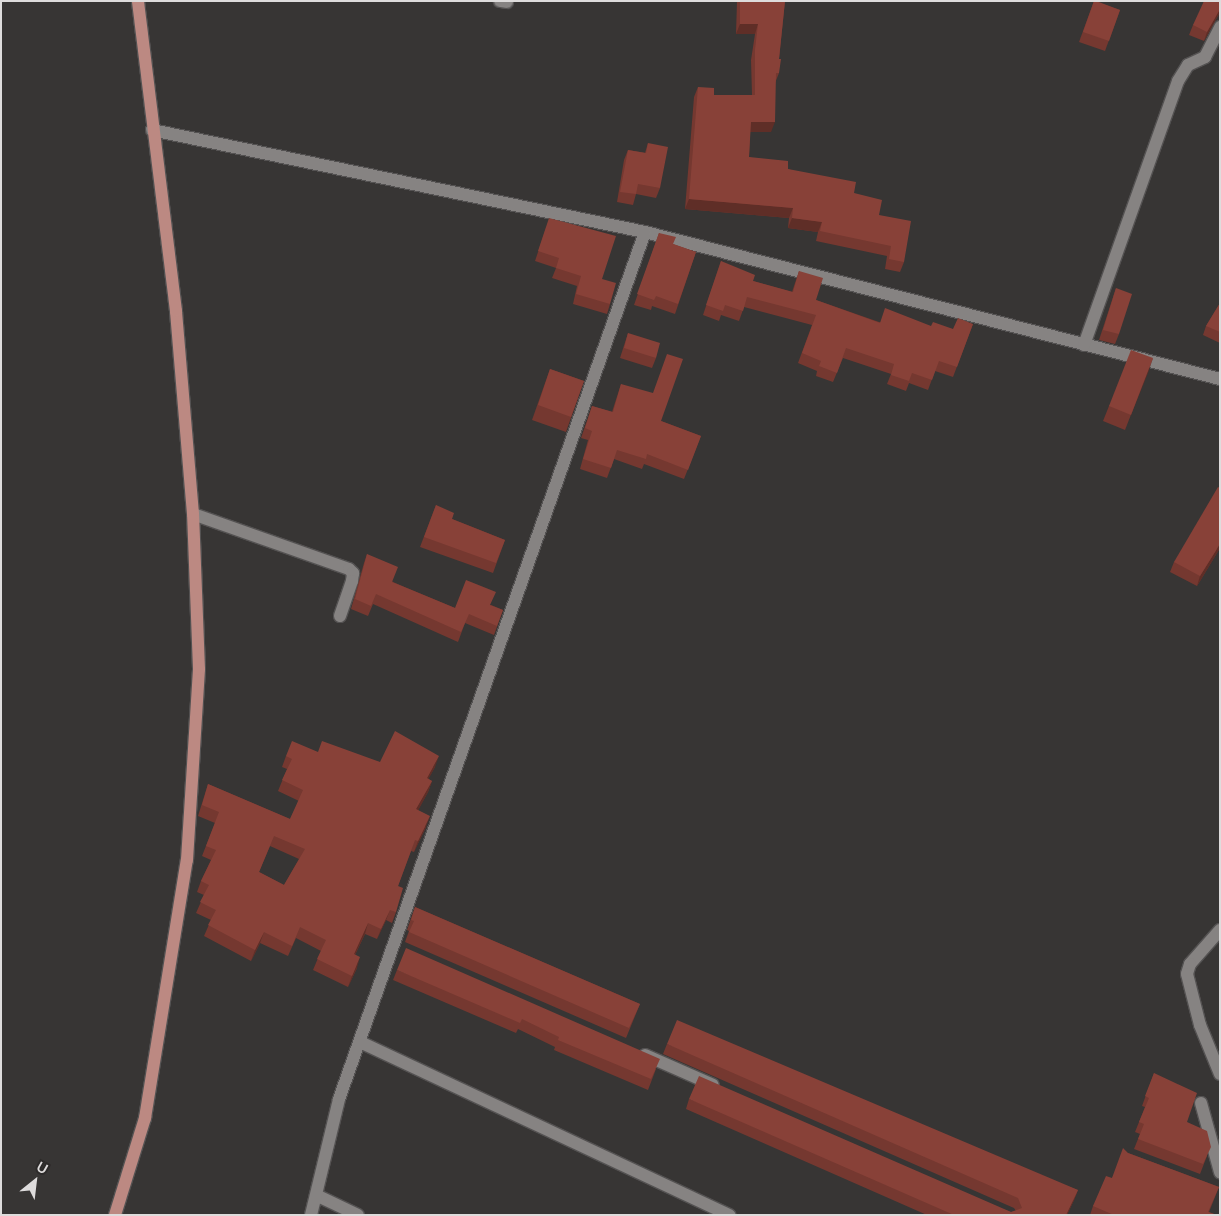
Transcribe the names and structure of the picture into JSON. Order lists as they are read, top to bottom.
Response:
{
  "north": "top right"
}
